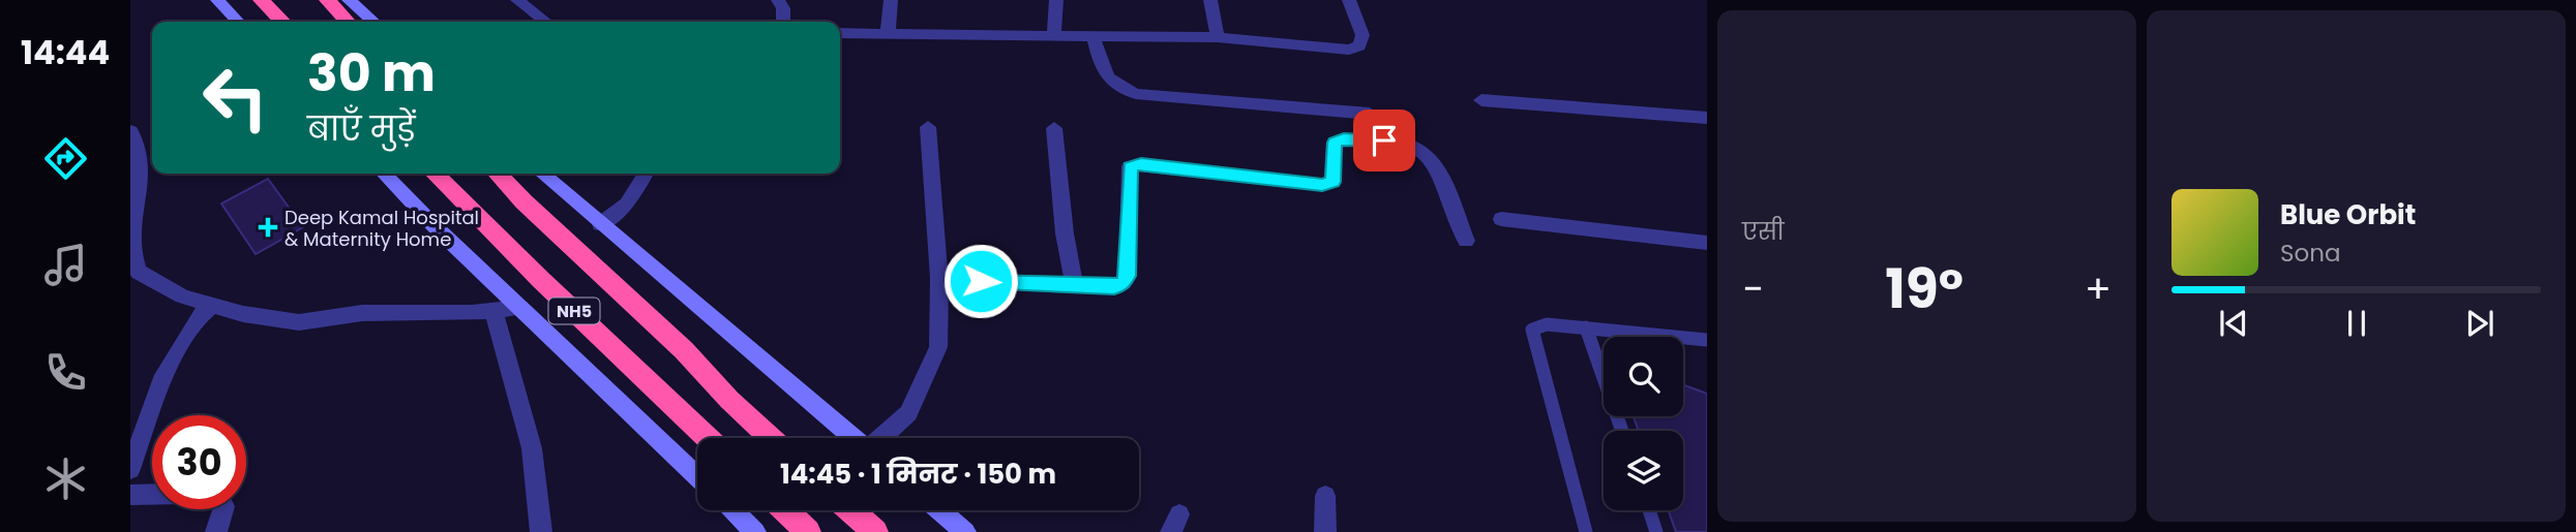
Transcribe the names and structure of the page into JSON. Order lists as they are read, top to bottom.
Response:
{
  "streets": {
    "highway": ["NH5"]
  },
  "places": {
    "health": ["Deep Kamal Hospital & Maternity Home"]
  },
  "page": {
    "tabs": "14:44",
    "tile": "एसी",
    "turn": ["30 m", "बाएँ मुड़ें"],
    "song": ["Blue Orbit", "Sona"],
    "heat": ["−", "19°", "+"],
    "limit": "30",
    "trip": "14:45 · 1 मिनट · 150 m"
  }
}
